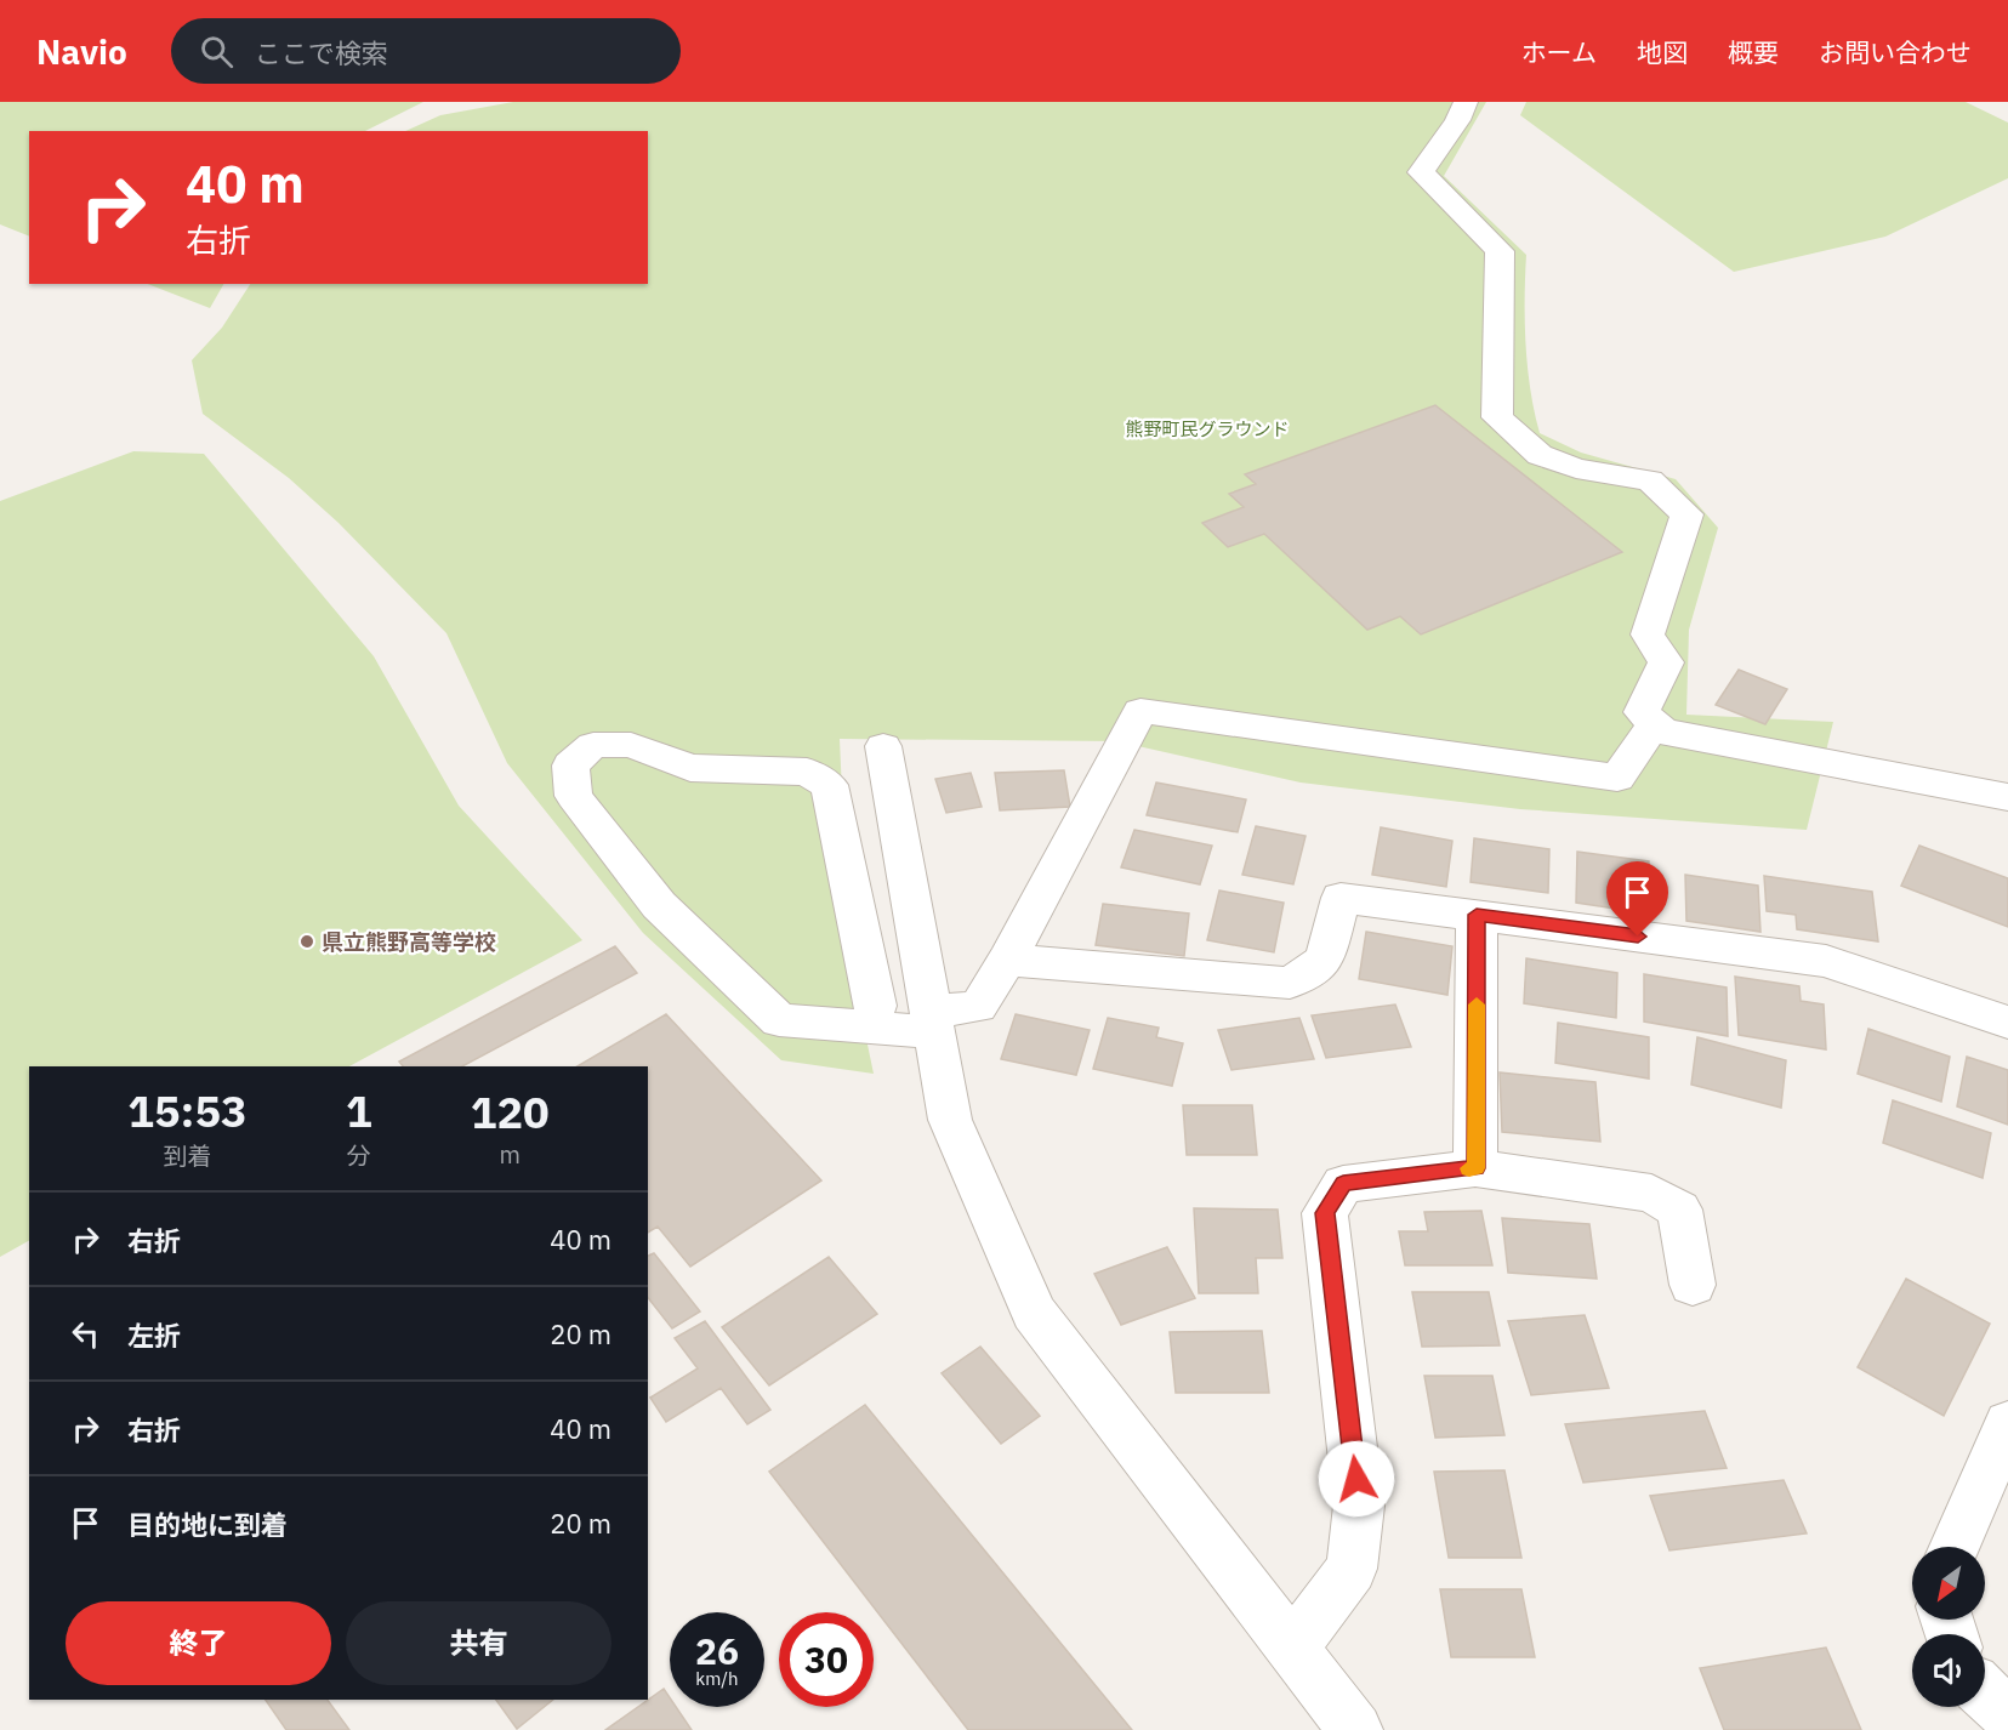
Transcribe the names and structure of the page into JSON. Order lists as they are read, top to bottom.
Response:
{
  "parks": ["熊野町民グラウンド"],
  "places": ["県立熊野高等学校"],
  "north": "bottom left",
  "page": {
    "header": "Navio",
    "search": "ここで検索",
    "nav": [
      "ホーム",
      "地図",
      "概要",
      "お問い合わせ"
    ],
    "turn": ["40 m", "右折"],
    "eta": [
      "15:53",
      "到着",
      "1",
      "分",
      "120",
      "m"
    ],
    "list": [
      {
        "name": "右折",
        "value": "40 m"
      },
      {
        "name": "左折",
        "value": "20 m"
      },
      {
        "name": "右折",
        "value": "40 m"
      },
      {
        "name": "目的地に到着",
        "value": "20 m"
      }
    ],
    "buttons": ["終了", "共有"],
    "speed": "26 km/h",
    "limit": "30"
  }
}
